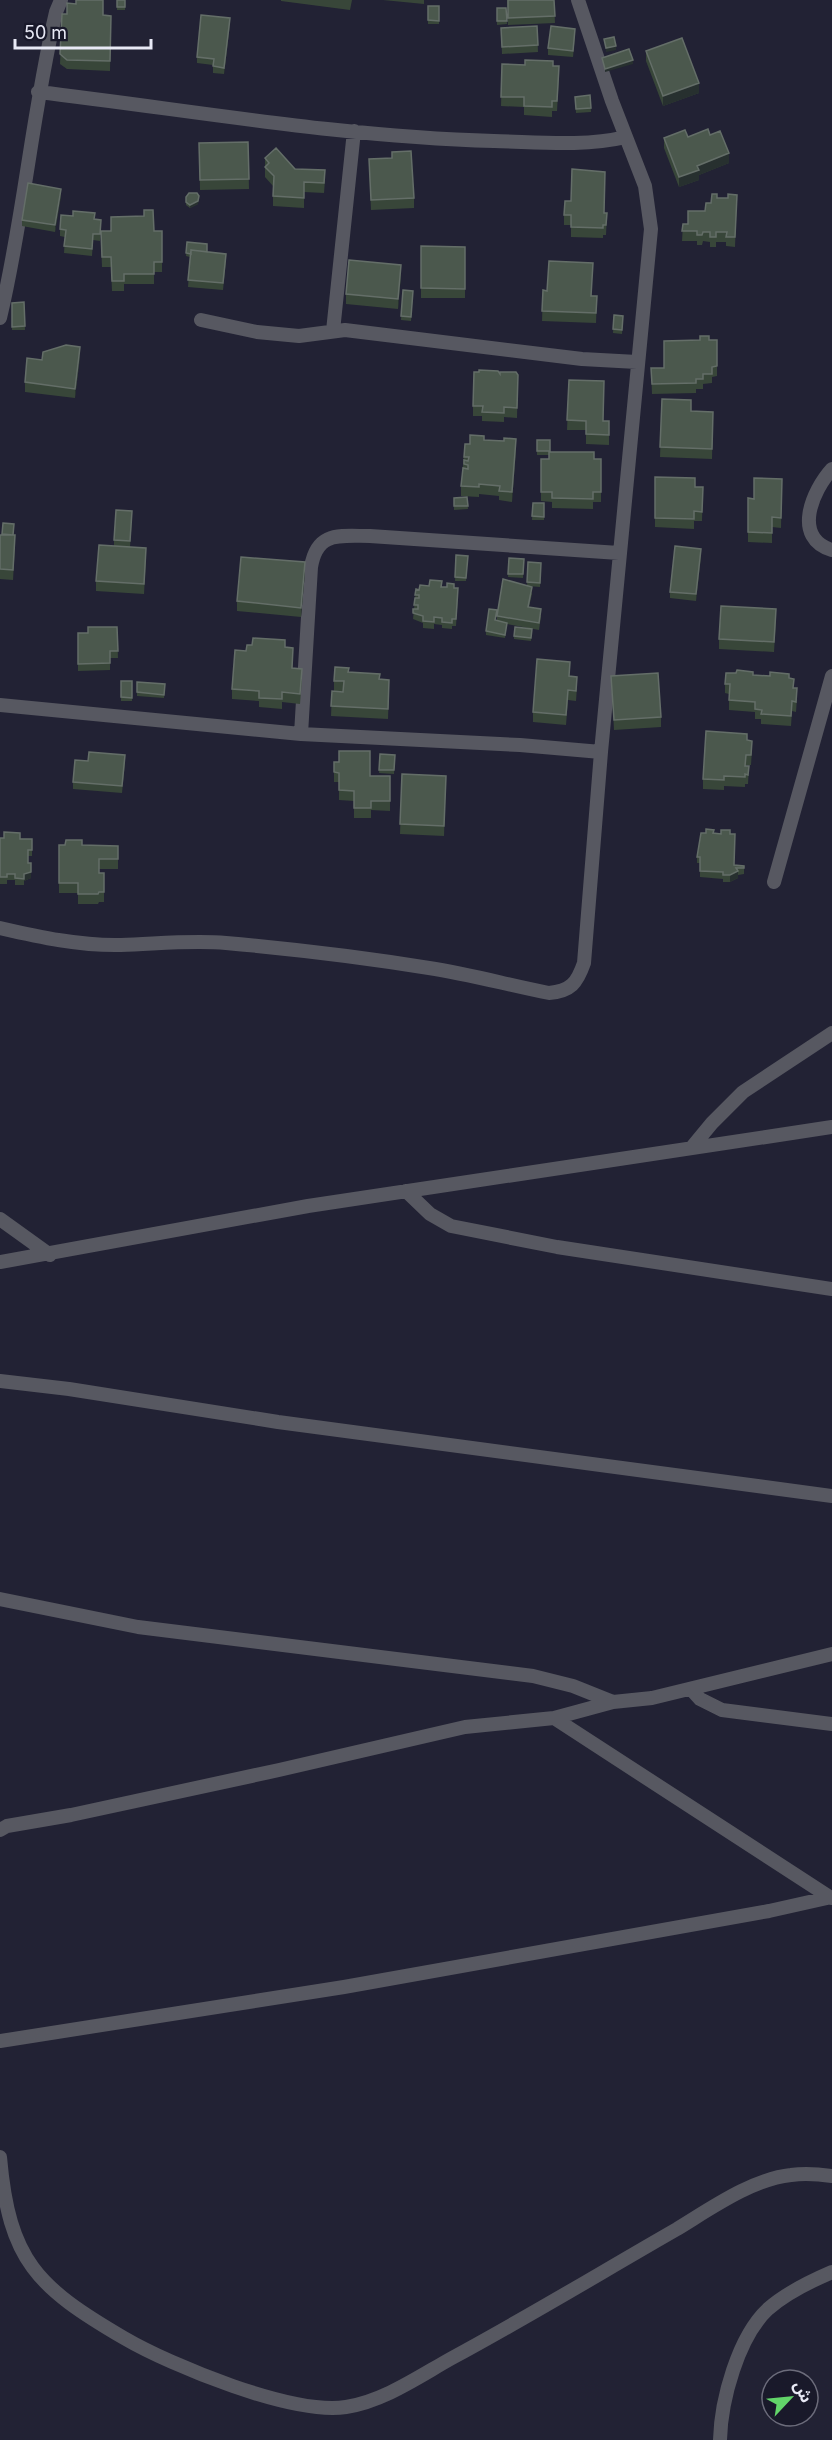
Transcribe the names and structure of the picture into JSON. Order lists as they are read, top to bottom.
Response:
{
  "scale_bar": "50 m",
  "north": "top right"
}
